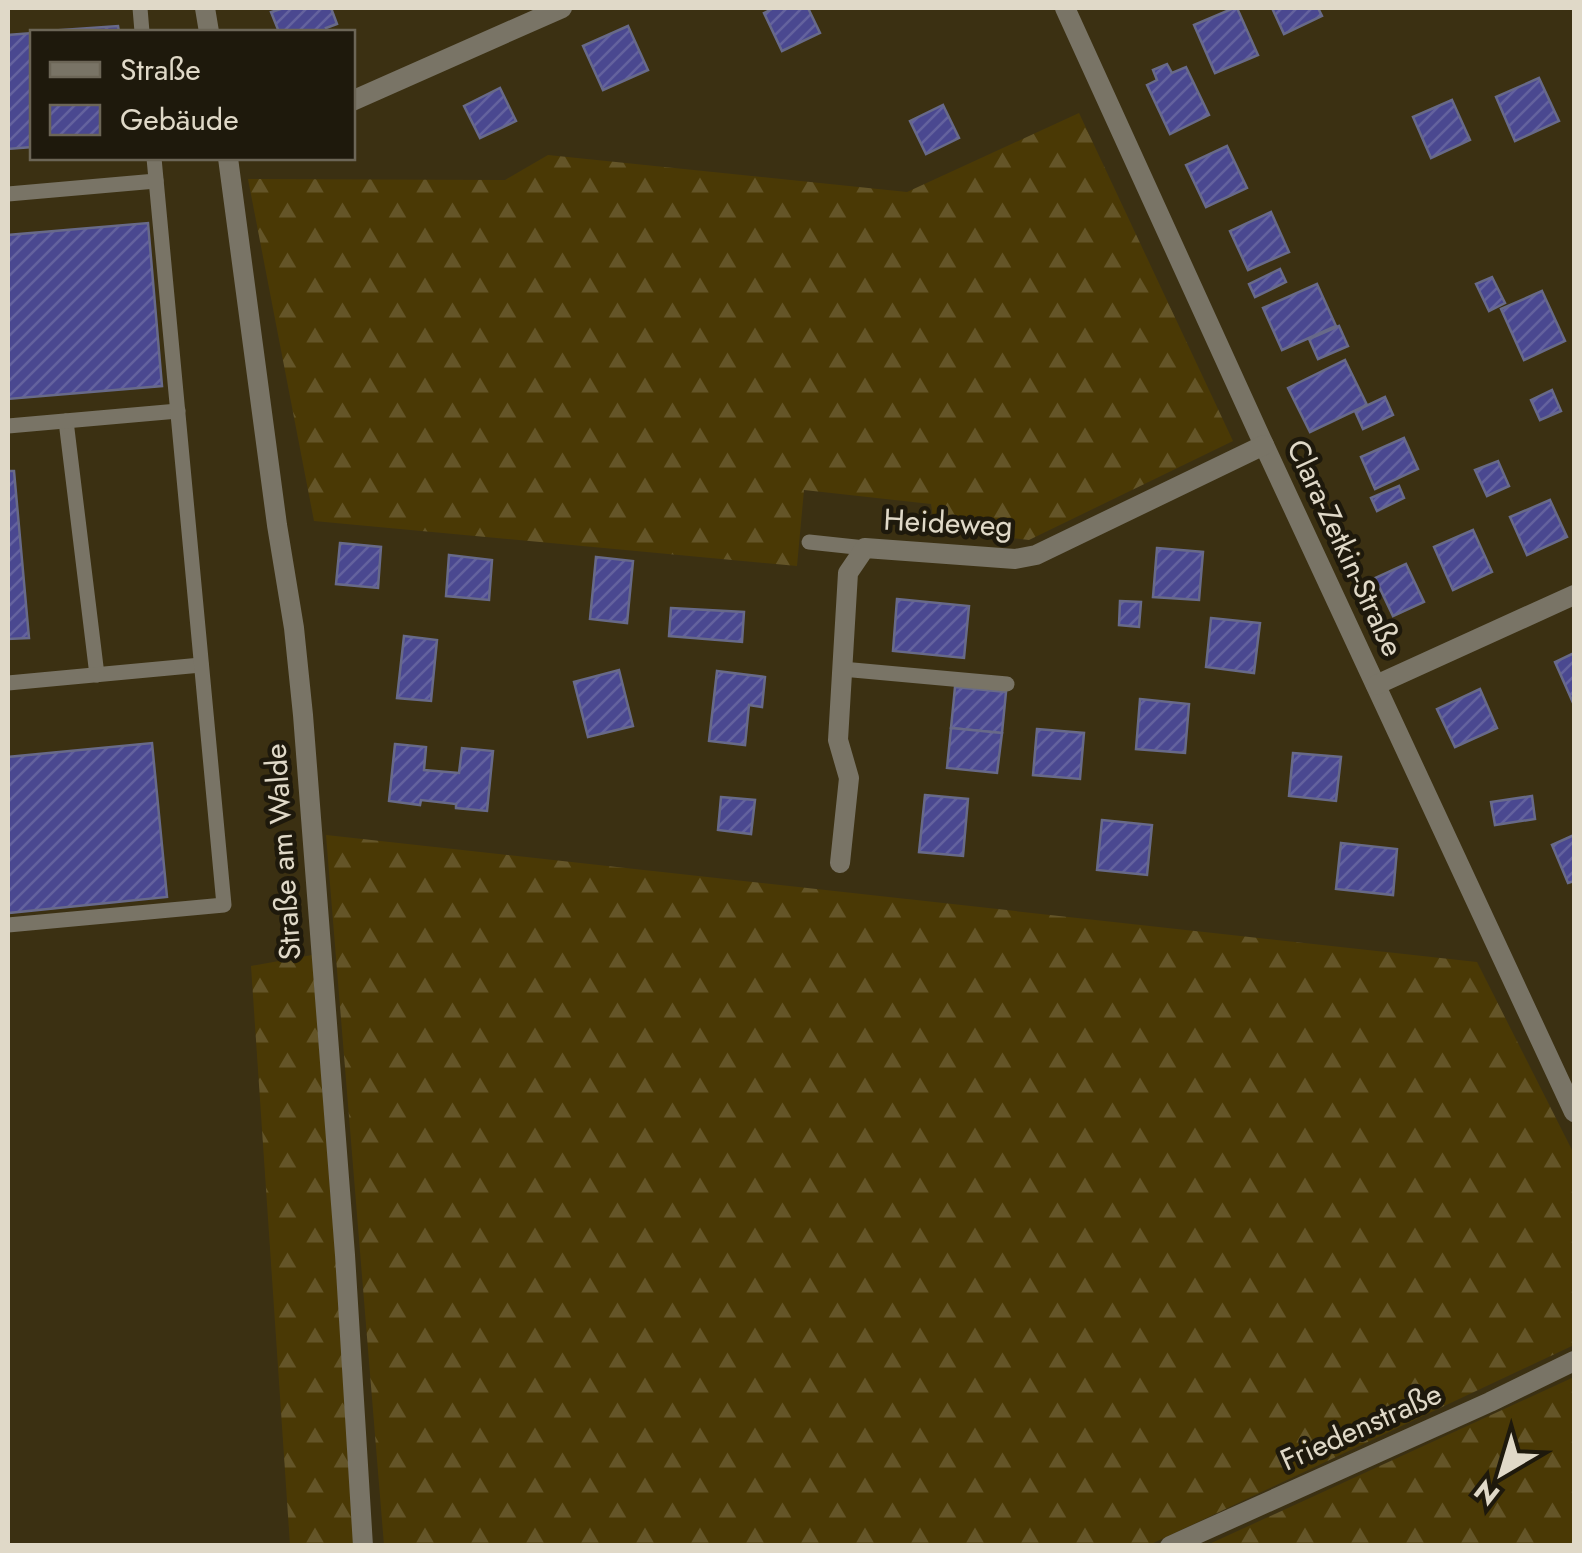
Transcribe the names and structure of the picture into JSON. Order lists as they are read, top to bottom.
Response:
{
  "streets": {
    "street": [
      "Heideweg",
      "Clara-Zetkin-Straße",
      "Straße am Walde",
      "Friedenstraße"
    ]
  },
  "crossings": [
    ["Heideweg", "Clara-Zetkin-Straße"]
  ],
  "legend": ["Straße", "Gebäude"],
  "north": "bottom left"
}
